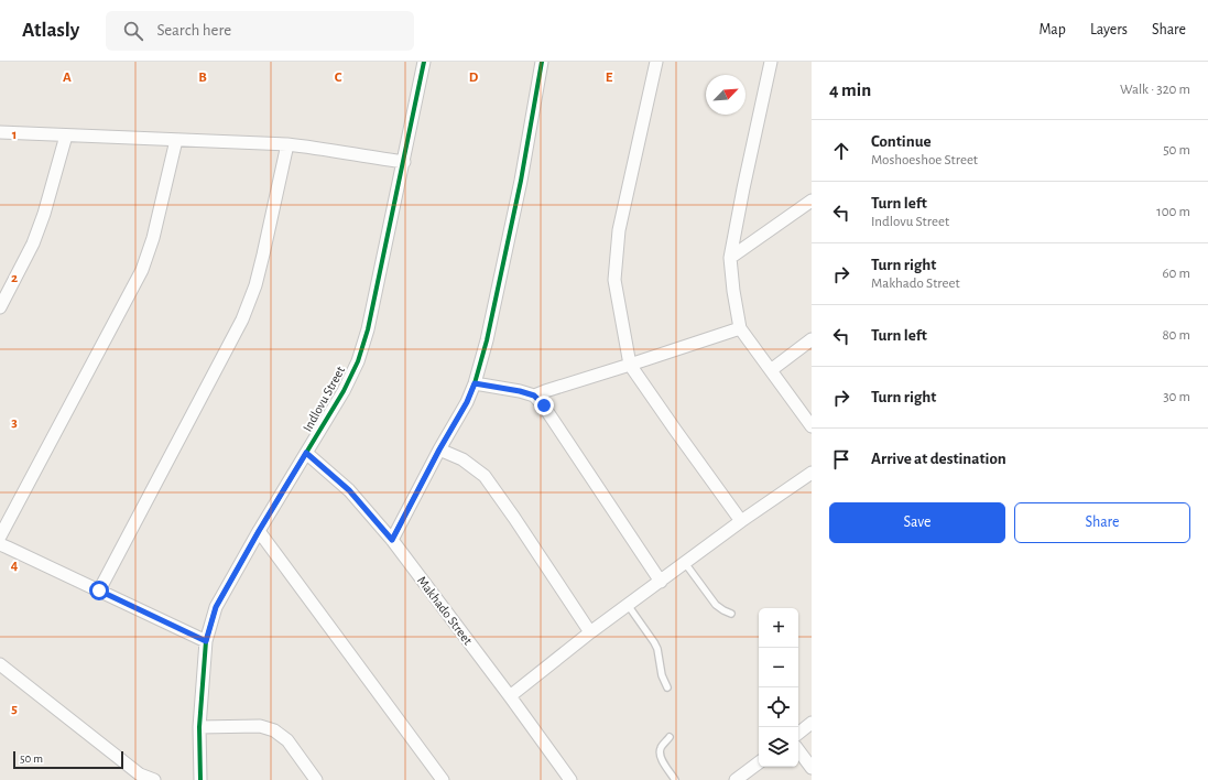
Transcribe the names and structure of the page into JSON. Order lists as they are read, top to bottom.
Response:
{
  "streets": {
    "street": ["Indlovu Street", "Makhado Street"]
  },
  "crossings": [
    ["Indlovu Street", "Makhado Street"]
  ],
  "scale_bar": "50 m",
  "north": "top right",
  "page": {
    "header": "Atlasly",
    "search": "Search here",
    "nav": ["Map", "Layers", "Share"],
    "heading": ["4 min", "Walk · 320 m"],
    "list": [
      ["Continue", "Moshoeshoe Street", "50 m"],
      ["Turn left", "Indlovu Street", "100 m"],
      ["Turn right", "Makhado Street", "60 m"],
      ["Turn left", "80 m"],
      ["Turn right", "30 m"],
      "Arrive at destination"
    ],
    "buttons": ["Save", "Share"],
    "map_buttons": ["+", "−"],
    "scale": "50 m"
  },
  "grid": {
    "columns": [
      "A",
      "B",
      "C",
      "D",
      "E"
    ],
    "rows": [
      "1",
      "2",
      "3",
      "4",
      "5"
    ]
  }
}
